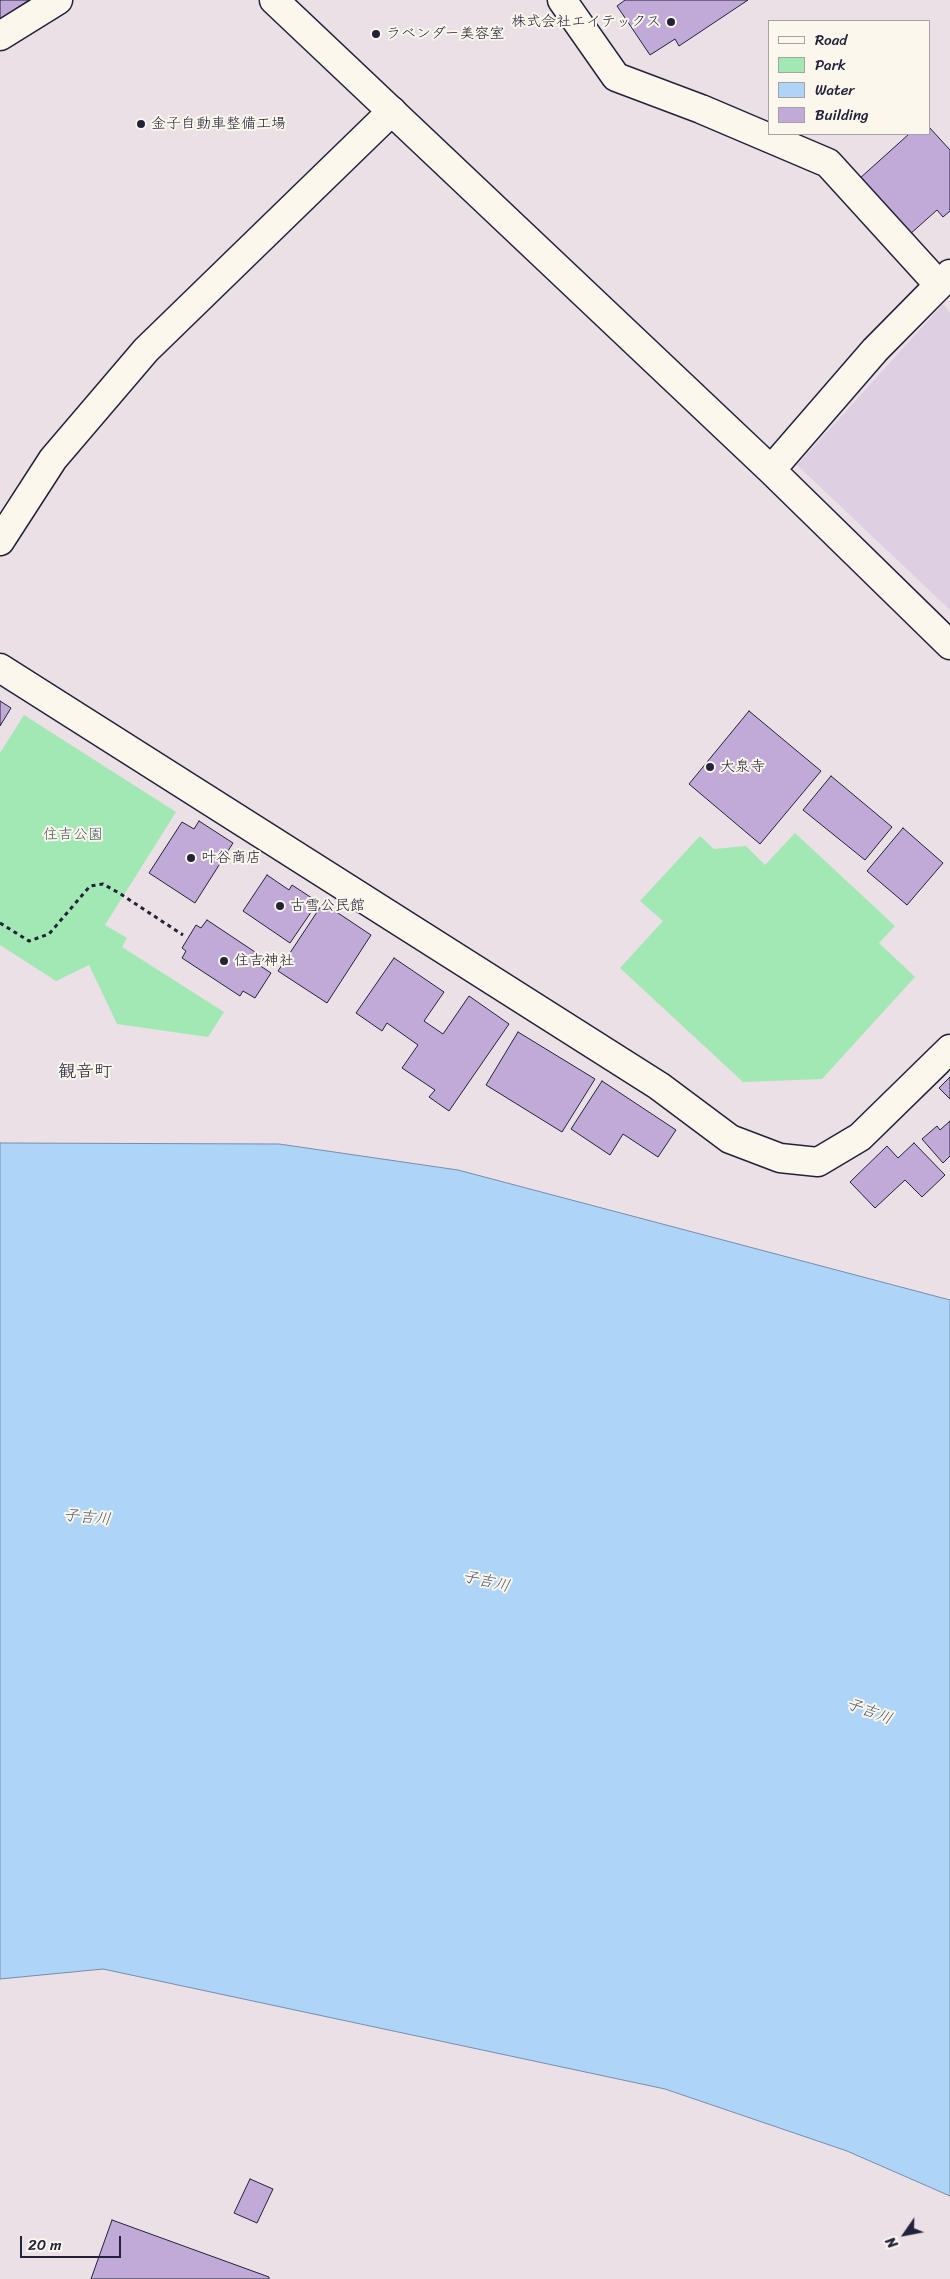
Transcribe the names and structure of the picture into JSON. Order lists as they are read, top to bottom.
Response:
{
  "districts": ["観音町"],
  "water": ["子吉川"],
  "parks": ["住吉公園"],
  "places": [
    "株式会社エイテックス",
    "ラベンダー美容室",
    "金子自動車整備工場",
    "大泉寺",
    "叶谷商店",
    "古雪公民館",
    "住吉神社"
  ],
  "legend": [
    "Road",
    "Park",
    "Water",
    "Building"
  ],
  "scale_bar": "20 m",
  "north": "bottom left"
}
